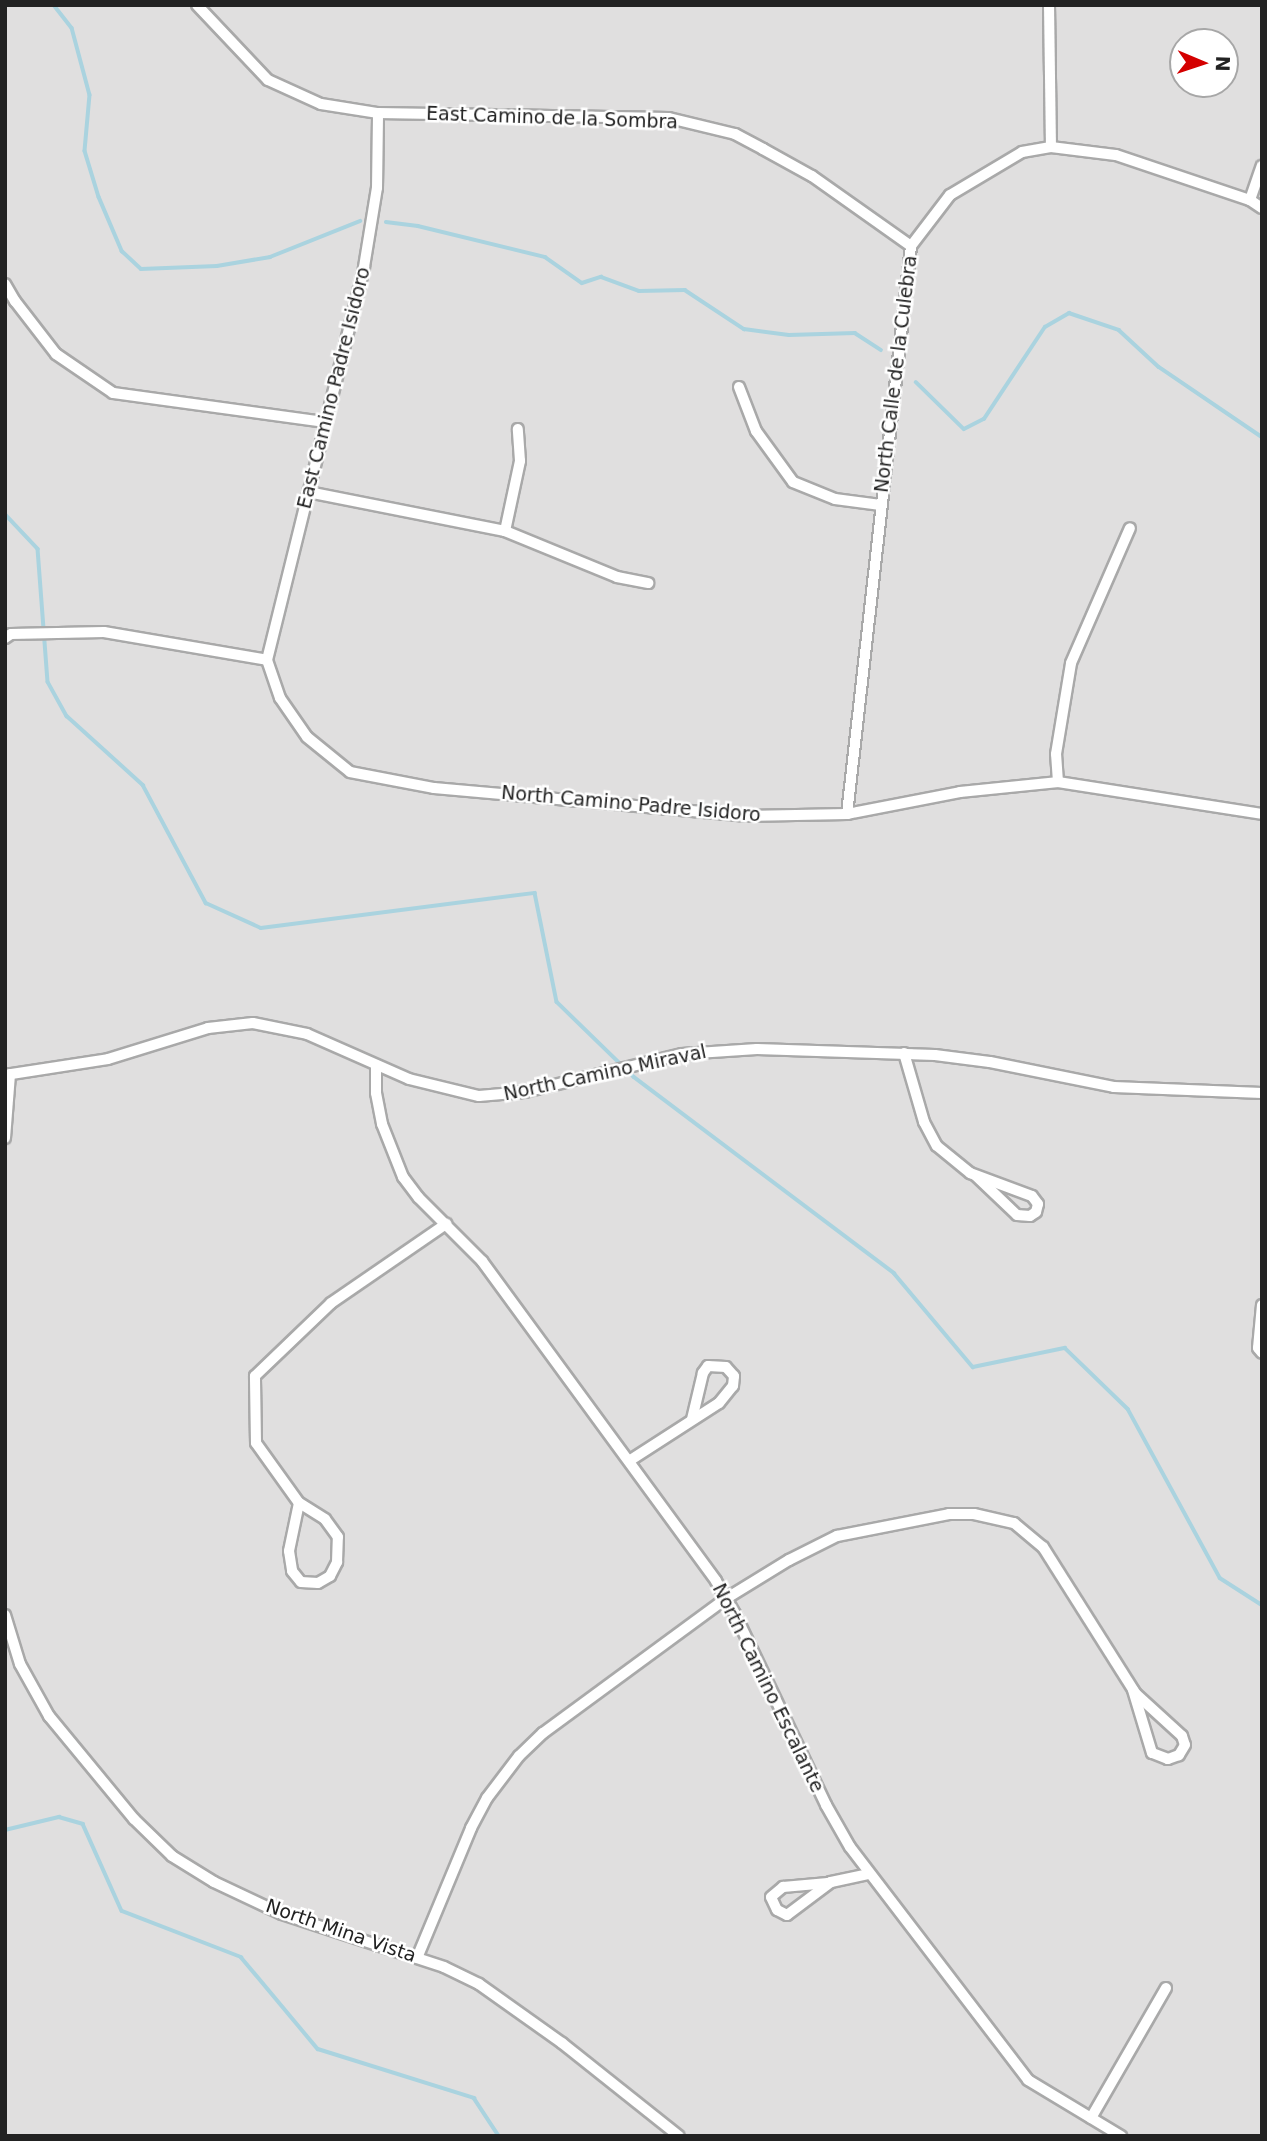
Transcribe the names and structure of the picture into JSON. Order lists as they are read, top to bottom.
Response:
{
  "streets": {
    "street": [
      "East Camino de la Sombra",
      "North Calle de la Culebra",
      "East Camino Padre Isidoro",
      "North Camino Padre Isidoro",
      "North Camino Miraval",
      "North Camino Escalante",
      "North Mina Vista"
    ]
  },
  "crossings": [
    ["East Camino de la Sombra", "North Calle de la Culebra"],
    ["East Camino de la Sombra", "East Camino Padre Isidoro"],
    ["North Calle de la Culebra", "North Camino Padre Isidoro"],
    ["East Camino Padre Isidoro", "North Camino Padre Isidoro"],
    ["North Camino Miraval", "North Camino Escalante"]
  ],
  "north": "right"
}
